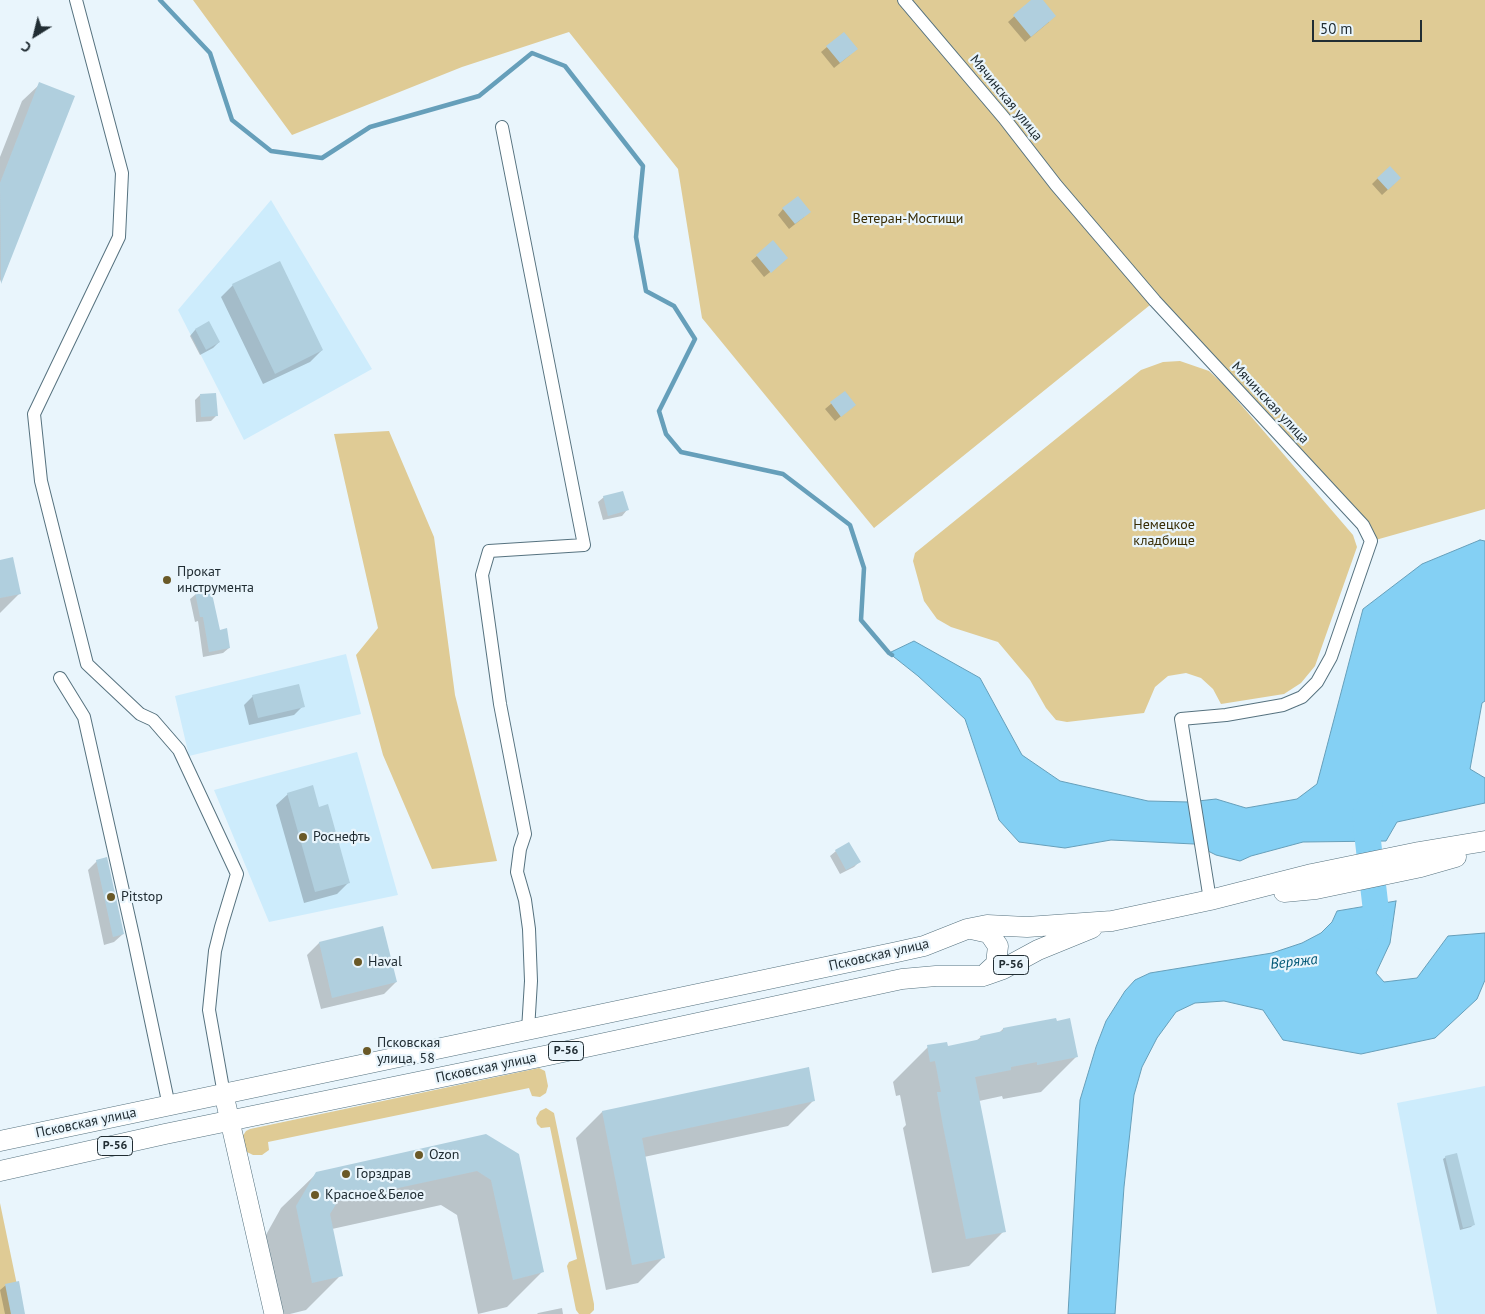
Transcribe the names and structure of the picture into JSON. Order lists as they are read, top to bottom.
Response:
{
  "streets": {
    "main road": ["Псковская улица", "Р-56"],
    "street": ["Мячинская улица"]
  },
  "crossings": [
    ["Мячинская улица", "Псковская улица"],
    ["Псковская улица", "Р-56"]
  ],
  "water": ["Веряжа"],
  "parks": ["Ветеран-Мостищи", "Немецкое кладбище"],
  "places": [
    "Прокат инструмента",
    "Роснефть",
    "Pitstop",
    "Haval",
    "Псковская улица, 58",
    "Ozon",
    "Горздрав",
    "Красное&Белое"
  ],
  "scale_bar": "50 m",
  "north": "bottom left"
}
